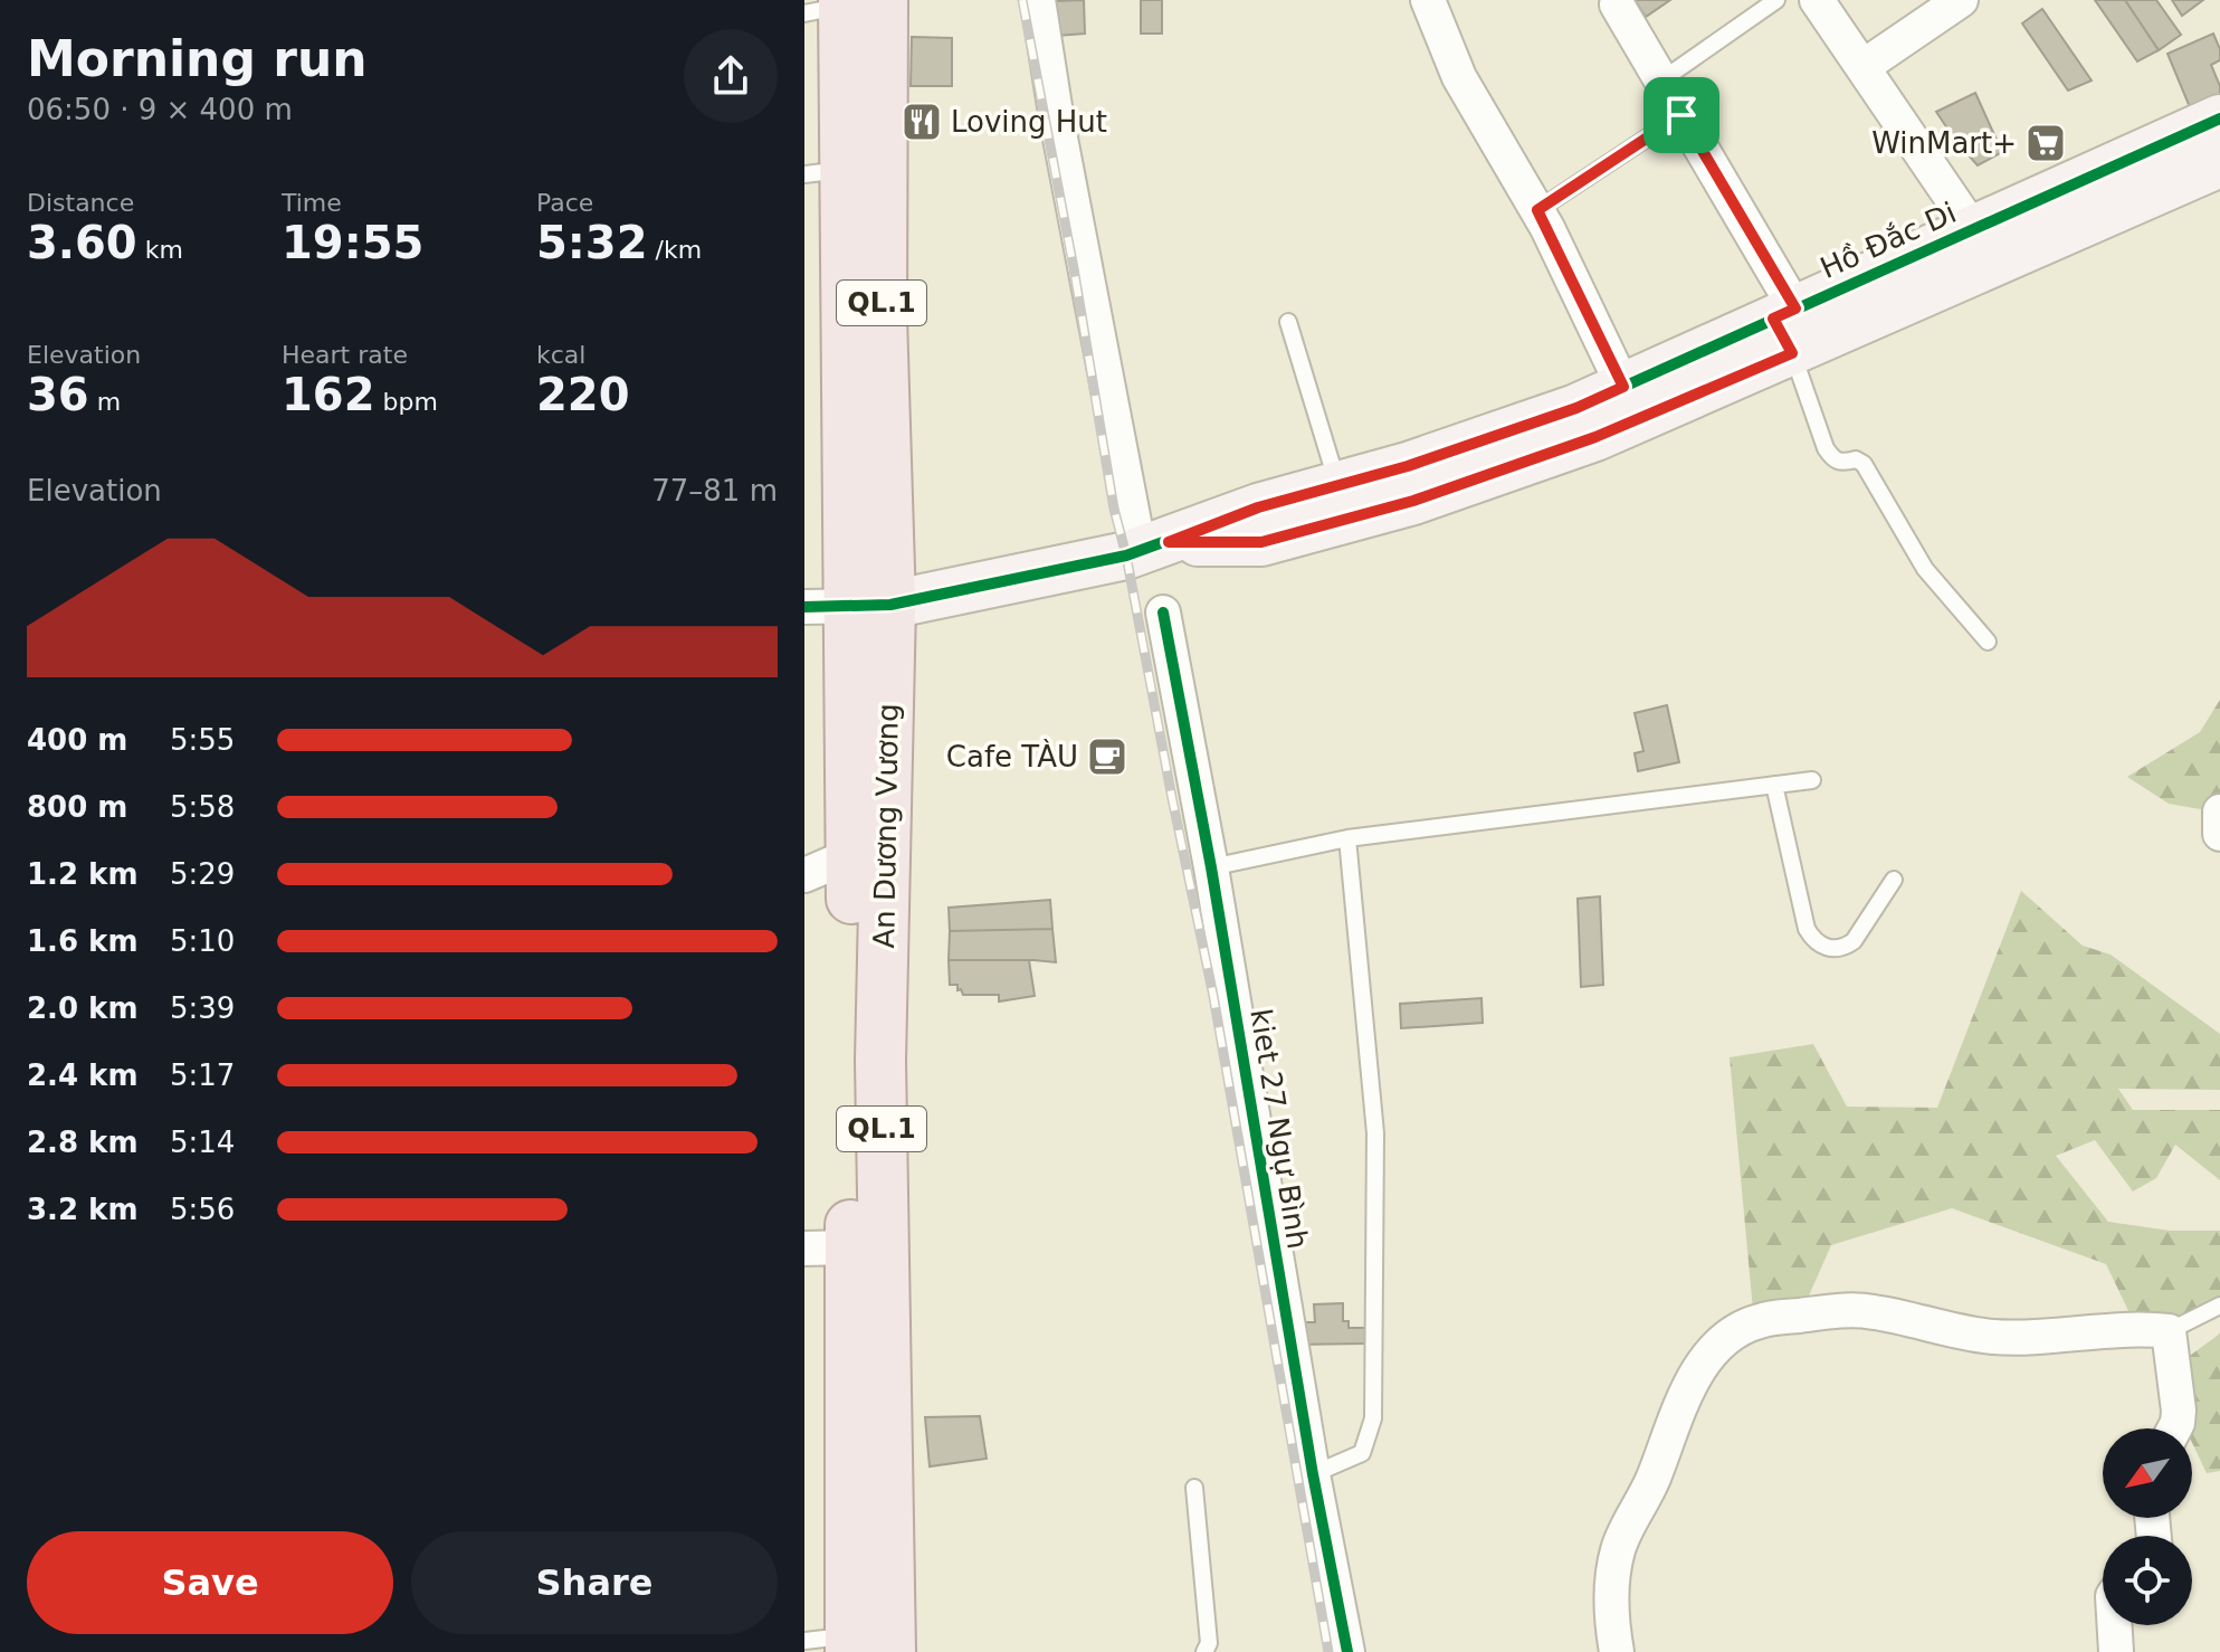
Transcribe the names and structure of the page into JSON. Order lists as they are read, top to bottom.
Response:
{
  "streets": {
    "main road": ["QL.1", "An Dương Vương"],
    "street": ["Hồ Đắc Di", "kiet 27 Ngự Bình"]
  },
  "places": {
    "restaurant": ["Loving Hut"],
    "supermarket": ["WinMart+"],
    "cafe": ["Cafe TÀU"]
  },
  "north": "bottom left",
  "page": {
    "heading": ["Morning run", "06:50 · 9 × 400 m"],
    "stats": [
      ["Distance", "3.60 km"],
      ["Time", "19:55"],
      ["Pace", "5:32 /km"],
      ["Elevation", "36 m"],
      ["Heart rate", "162 bpm"],
      ["kcal", "220"]
    ],
    "chart": ["Elevation", "77–81 m"],
    "list": [
      {
        "name": "400 m",
        "note": "5:55"
      },
      {
        "name": "800 m",
        "note": "5:58"
      },
      {
        "name": "1.2 km",
        "note": "5:29"
      },
      {
        "name": "1.6 km",
        "note": "5:10"
      },
      {
        "name": "2.0 km",
        "note": "5:39"
      },
      {
        "name": "2.4 km",
        "note": "5:17"
      },
      {
        "name": "2.8 km",
        "note": "5:14"
      },
      {
        "name": "3.2 km",
        "note": "5:56"
      }
    ],
    "buttons": ["Save", "Share"]
  }
}
